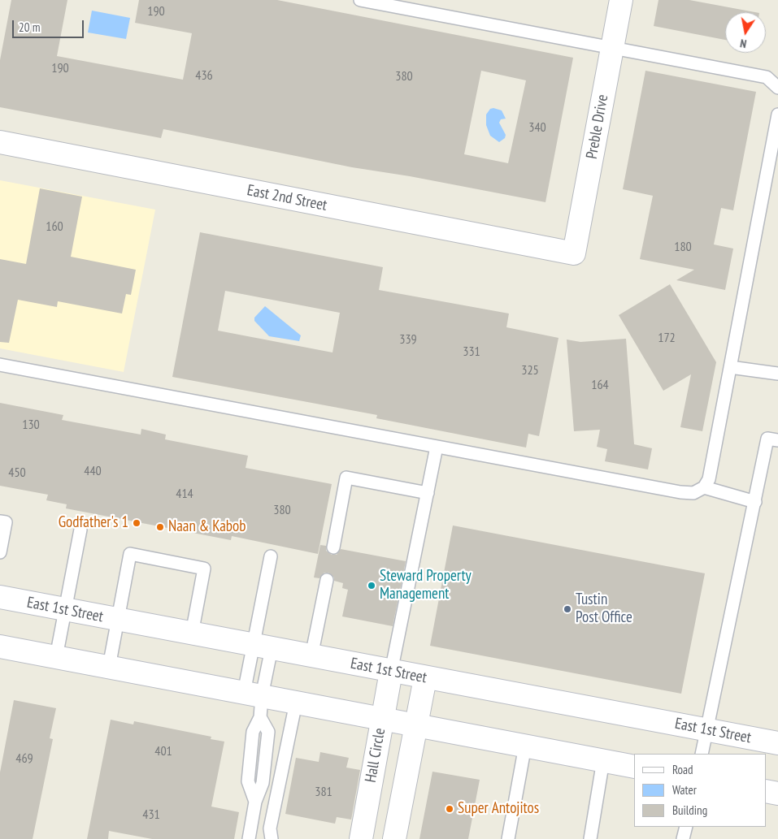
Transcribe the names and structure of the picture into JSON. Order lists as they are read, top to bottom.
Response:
{
  "streets": {
    "main road": [
      "Preble Drive",
      "East 2nd Street",
      "East 1st Street",
      "Hall Circle"
    ]
  },
  "crossings": [
    ["Preble Drive", "East 2nd Street"],
    ["East 1st Street", "Hall Circle"]
  ],
  "places": [
    "Godfather's 1",
    "Naan & Kabob",
    "Steward Property Management",
    "Tustin Post Office",
    "Super Antojitos"
  ],
  "house_numbers": [
    "190",
    "190",
    "436",
    "380",
    "340",
    "160",
    "180",
    "172",
    "339",
    "331",
    "325",
    "164",
    "130",
    "440",
    "450",
    "414",
    "380",
    "401",
    "469",
    "381",
    "431"
  ],
  "legend": ["Road", "Water", "Building"],
  "scale_bar": "20 m",
  "north": "bottom"
}
